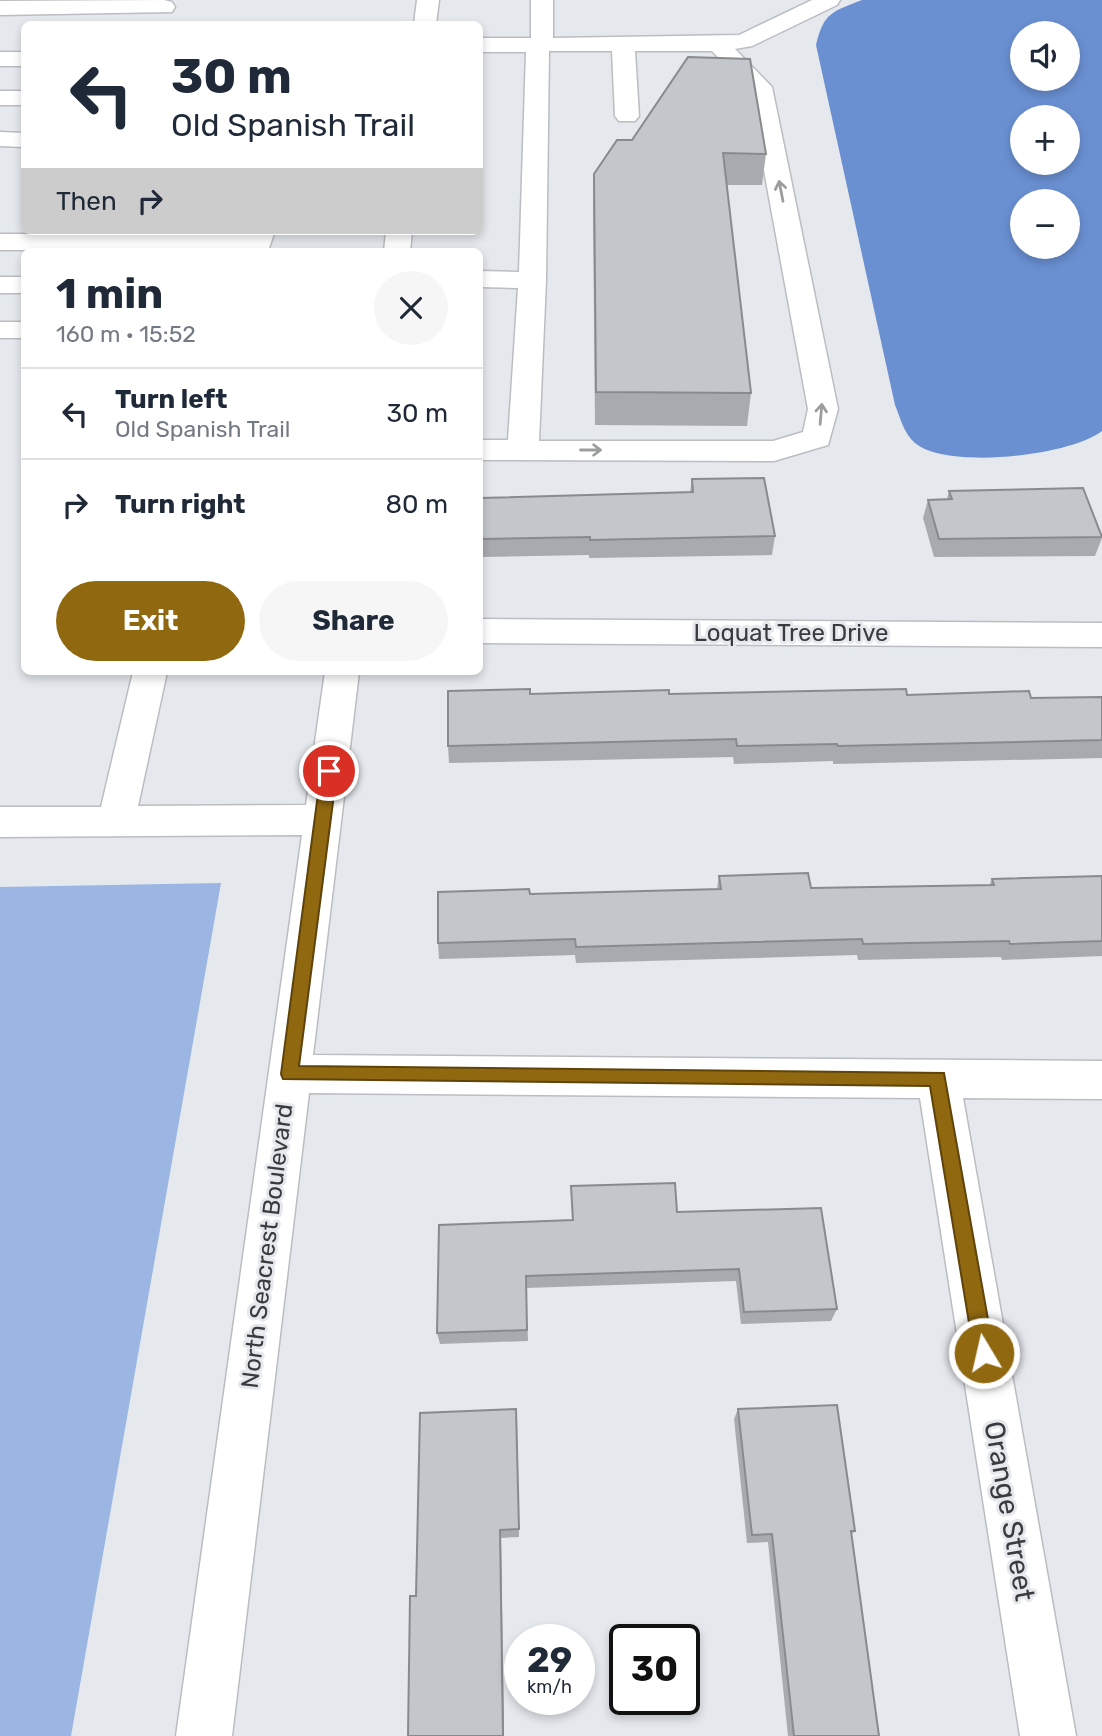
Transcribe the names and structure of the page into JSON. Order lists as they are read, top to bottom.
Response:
{
  "streets": {
    "street": ["Loquat Tree Drive", "North Seacrest Boulevard", "Orange Street"]
  },
  "page": {
    "map_buttons": ["+", "−"],
    "turn": ["30 m", "Old Spanish Trail"],
    "then": "Then",
    "heading": ["1 min", "160 m · 15:52"],
    "list": [
      {
        "name": "Turn left",
        "note": "Old Spanish Trail",
        "value": "30 m"
      },
      {
        "name": "Turn right",
        "value": "80 m"
      }
    ],
    "buttons": ["Exit", "Share"],
    "speed": "29 km/h",
    "limit": "30"
  }
}
